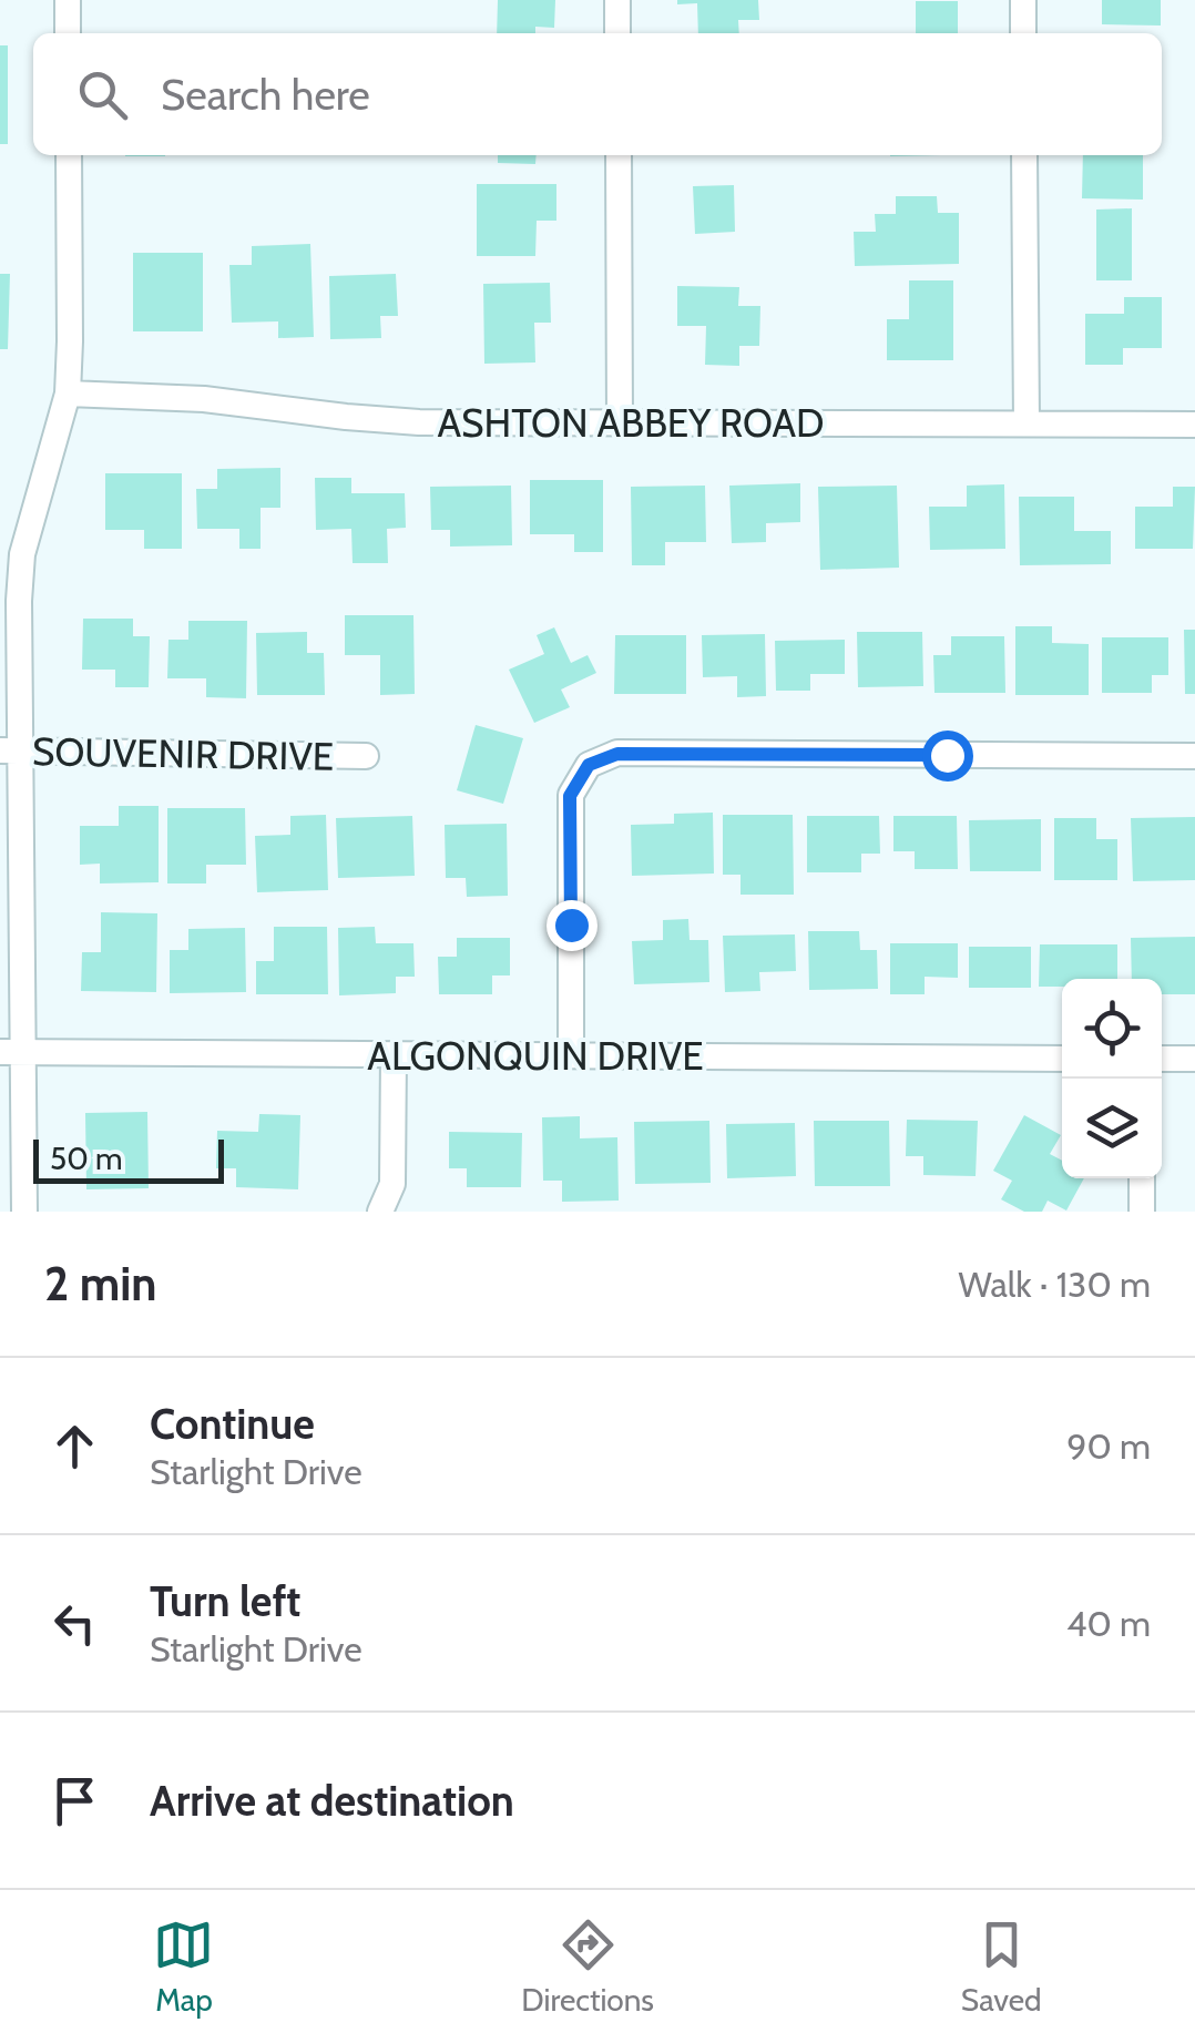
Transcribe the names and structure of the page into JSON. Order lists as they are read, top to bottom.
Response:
{
  "streets": {
    "street": ["ASHTON ABBEY ROAD", "SOUVENIR DRIVE", "ALGONQUIN DRIVE"]
  },
  "scale_bar": "50 m",
  "page": {
    "search": "Search here",
    "scale": "50 m",
    "heading": ["2 min", "Walk · 130 m"],
    "list": [
      ["Continue", "Starlight Drive", "90 m"],
      ["Turn left", "Starlight Drive", "40 m"],
      "Arrive at destination"
    ],
    "nav": ["Map", "Directions", "Saved"]
  }
}
